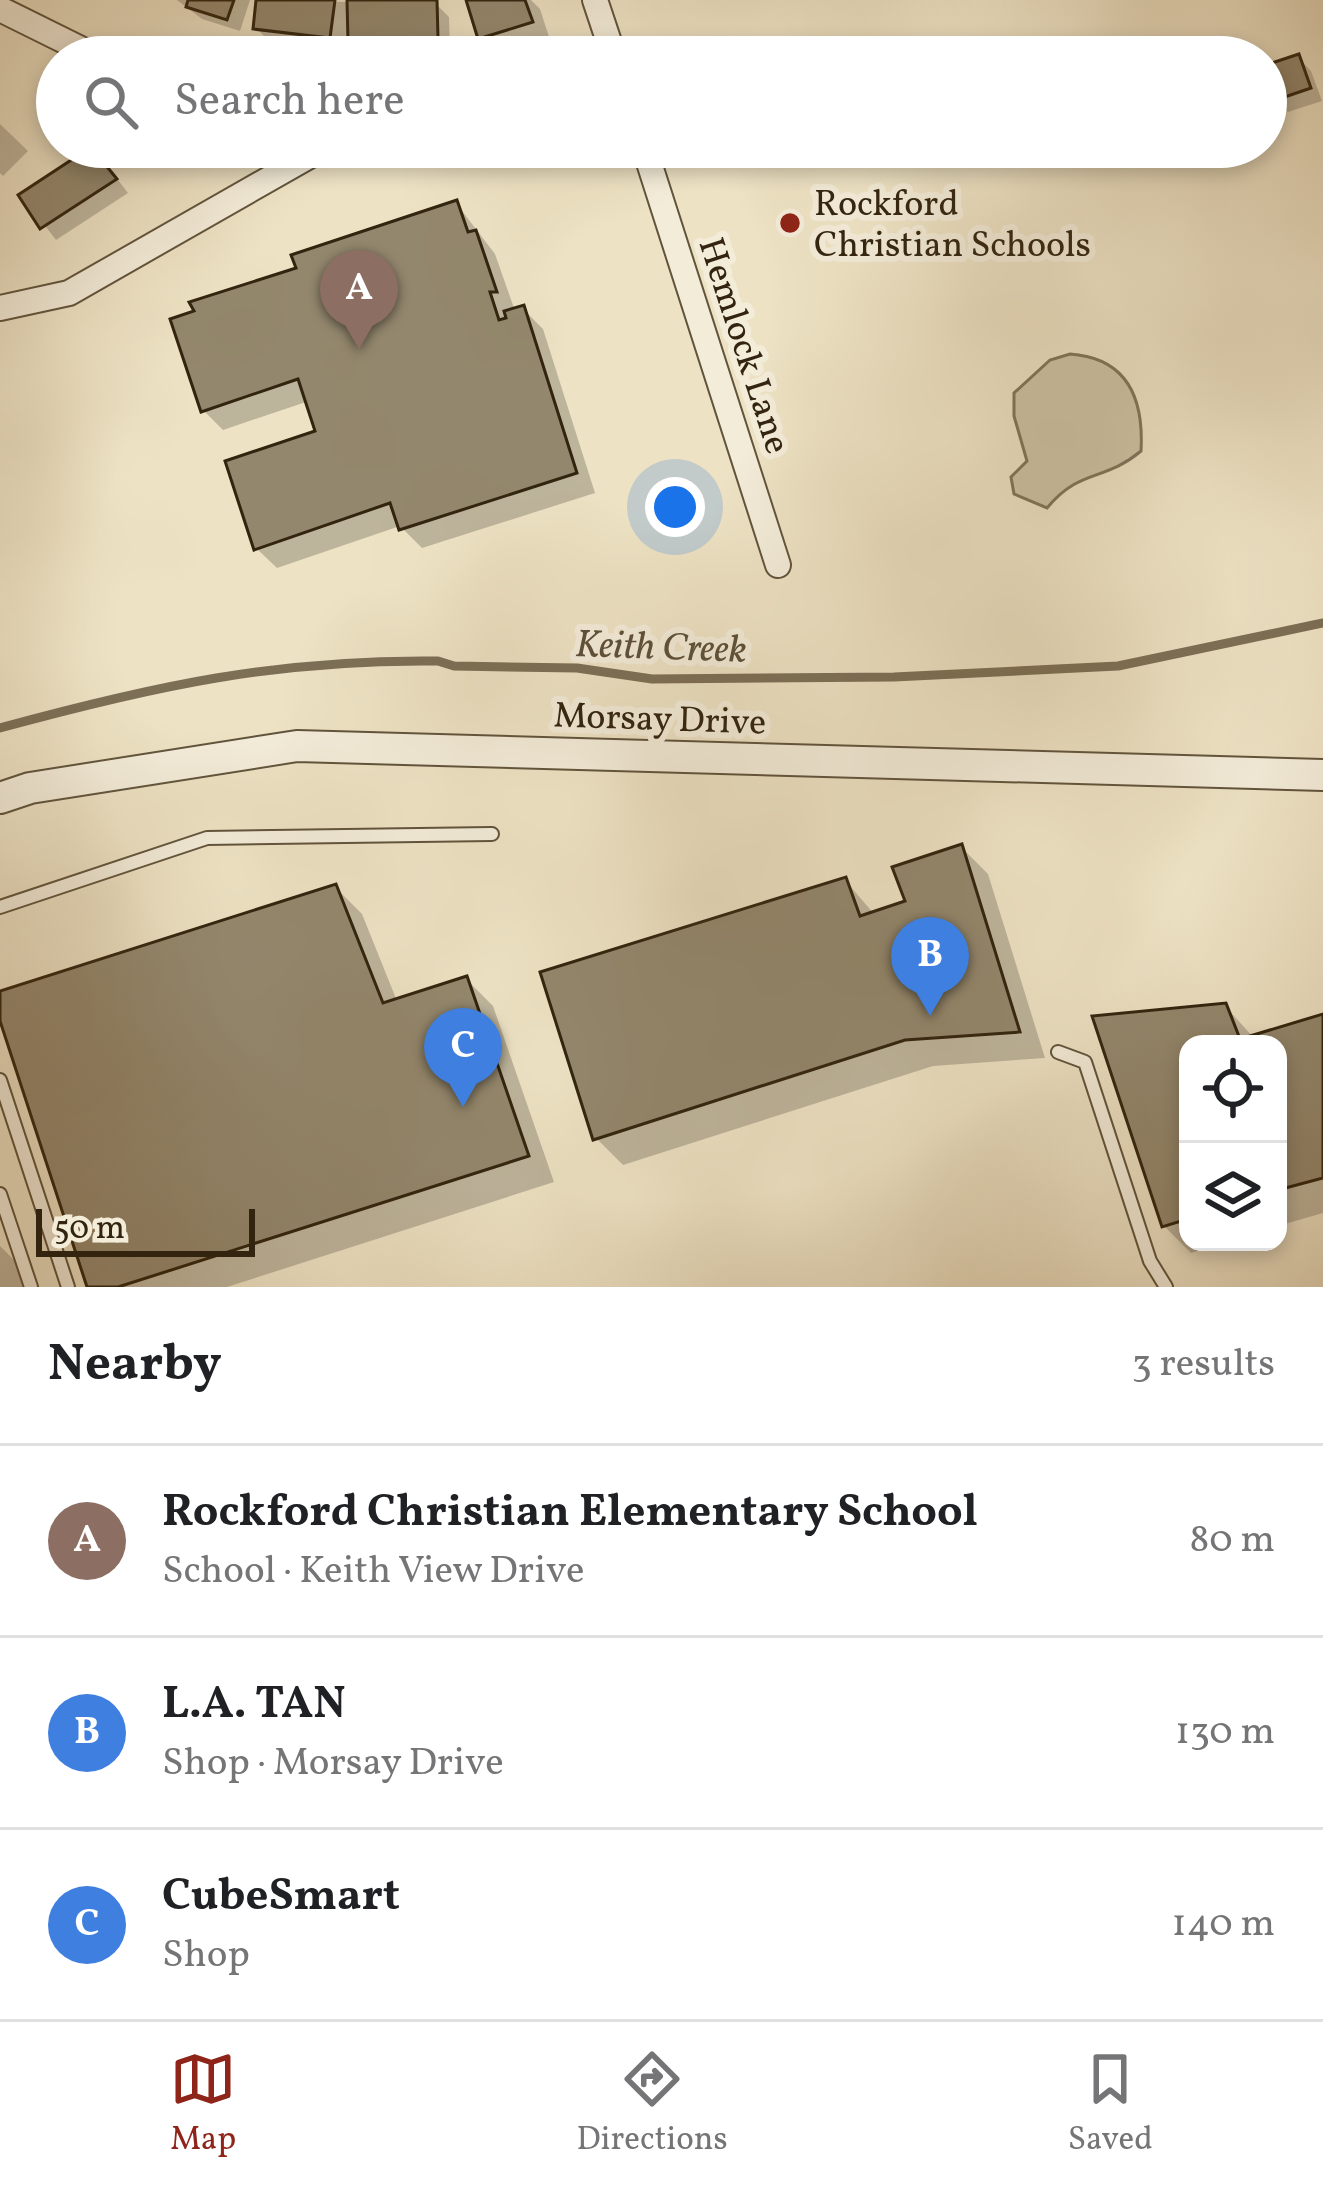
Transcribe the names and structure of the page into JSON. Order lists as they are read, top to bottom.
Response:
{
  "streets": {
    "street": ["Hemlock Lane", "Morsay Drive"]
  },
  "water": ["Keith Creek"],
  "places": ["Rockford Christian Schools"],
  "scale_bar": "50 m",
  "page": {
    "search": "Search here",
    "pins": ["A", "B", "C"],
    "scale": "50 m",
    "heading": ["Nearby", "3 results"],
    "list": [
      {
        "mark": "A",
        "name": "Rockford Christian Elementary School",
        "note": "School · Keith View Drive",
        "value": "80 m"
      },
      {
        "mark": "B",
        "name": "L.A. TAN",
        "note": "Shop · Morsay Drive",
        "value": "130 m"
      },
      {
        "mark": "C",
        "name": "CubeSmart",
        "note": "Shop",
        "value": "140 m"
      }
    ],
    "nav": ["Map", "Directions", "Saved"]
  }
}
